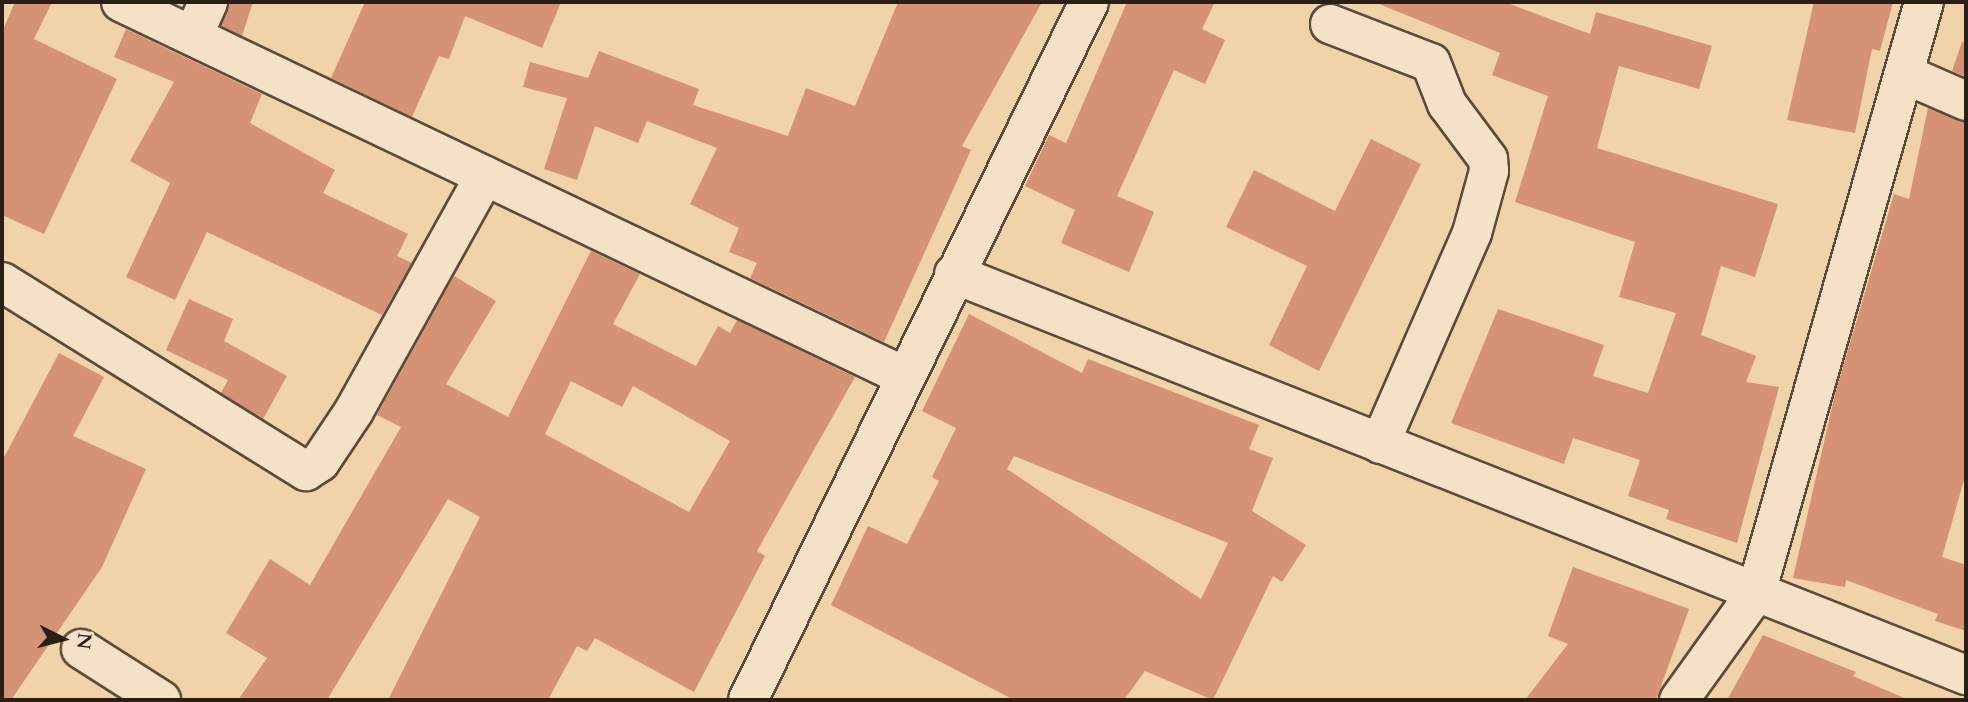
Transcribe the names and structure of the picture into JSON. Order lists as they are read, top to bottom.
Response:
{
  "north": "right"
}
